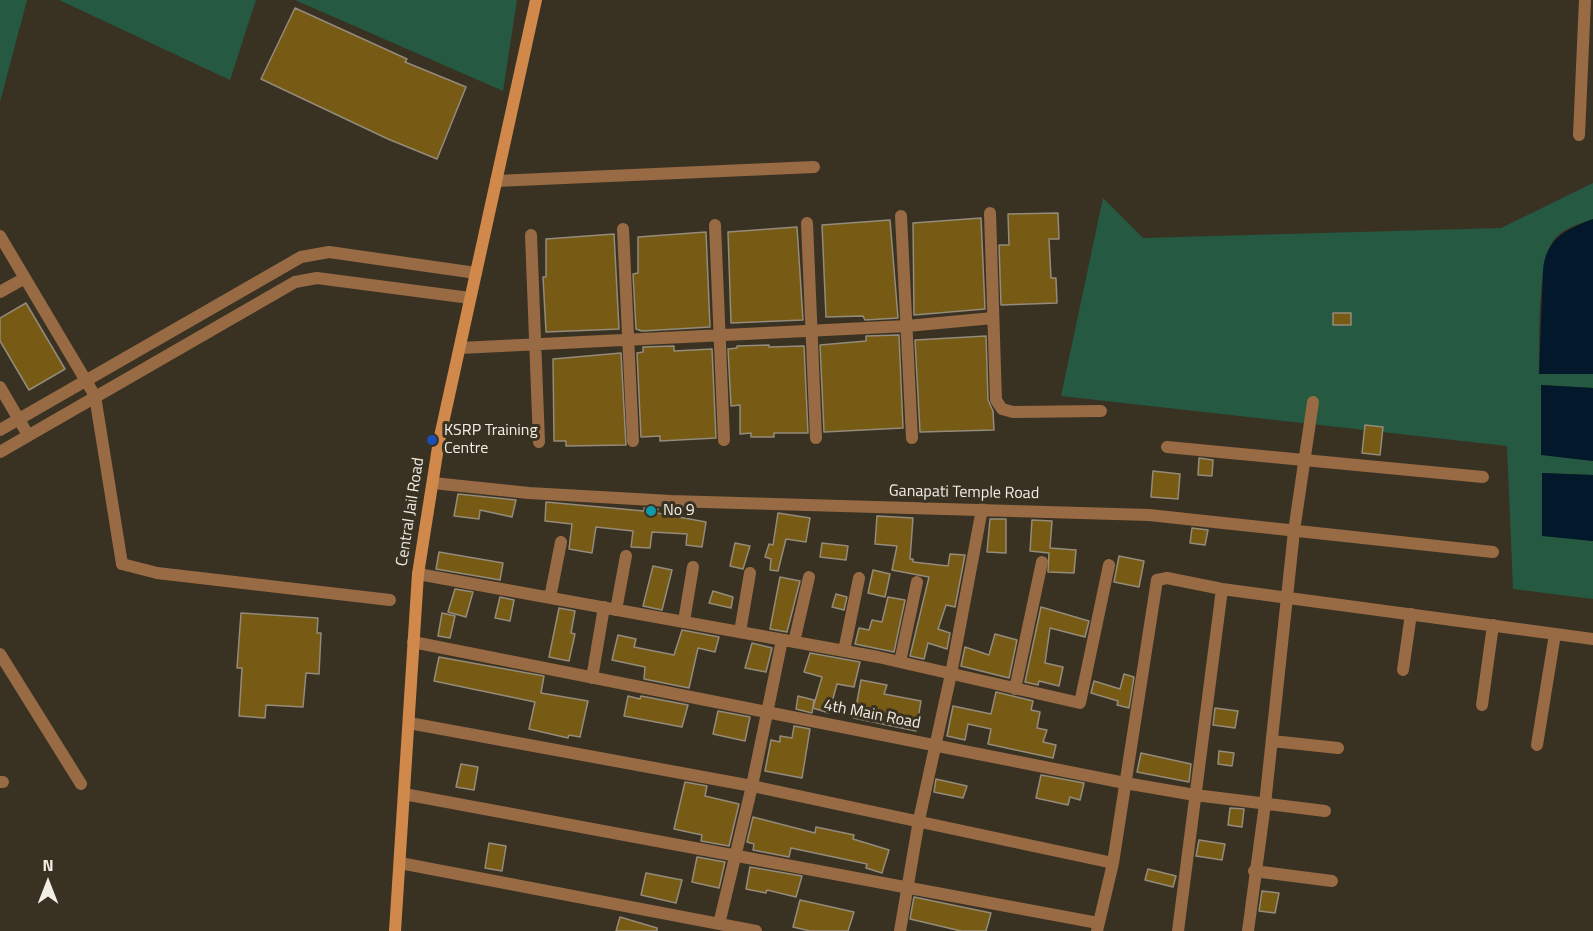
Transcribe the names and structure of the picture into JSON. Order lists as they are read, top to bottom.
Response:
{
  "streets": {
    "main road": ["Central Jail Road"],
    "street": ["Ganapati Temple Road", "4th Main Road"]
  },
  "crossings": [
    ["Ganapati Temple Road", "Central Jail Road"],
    ["Central Jail Road", "4th Main Road"]
  ],
  "places": ["KSRP Training Centre", "No 9"],
  "north": "top"
}
